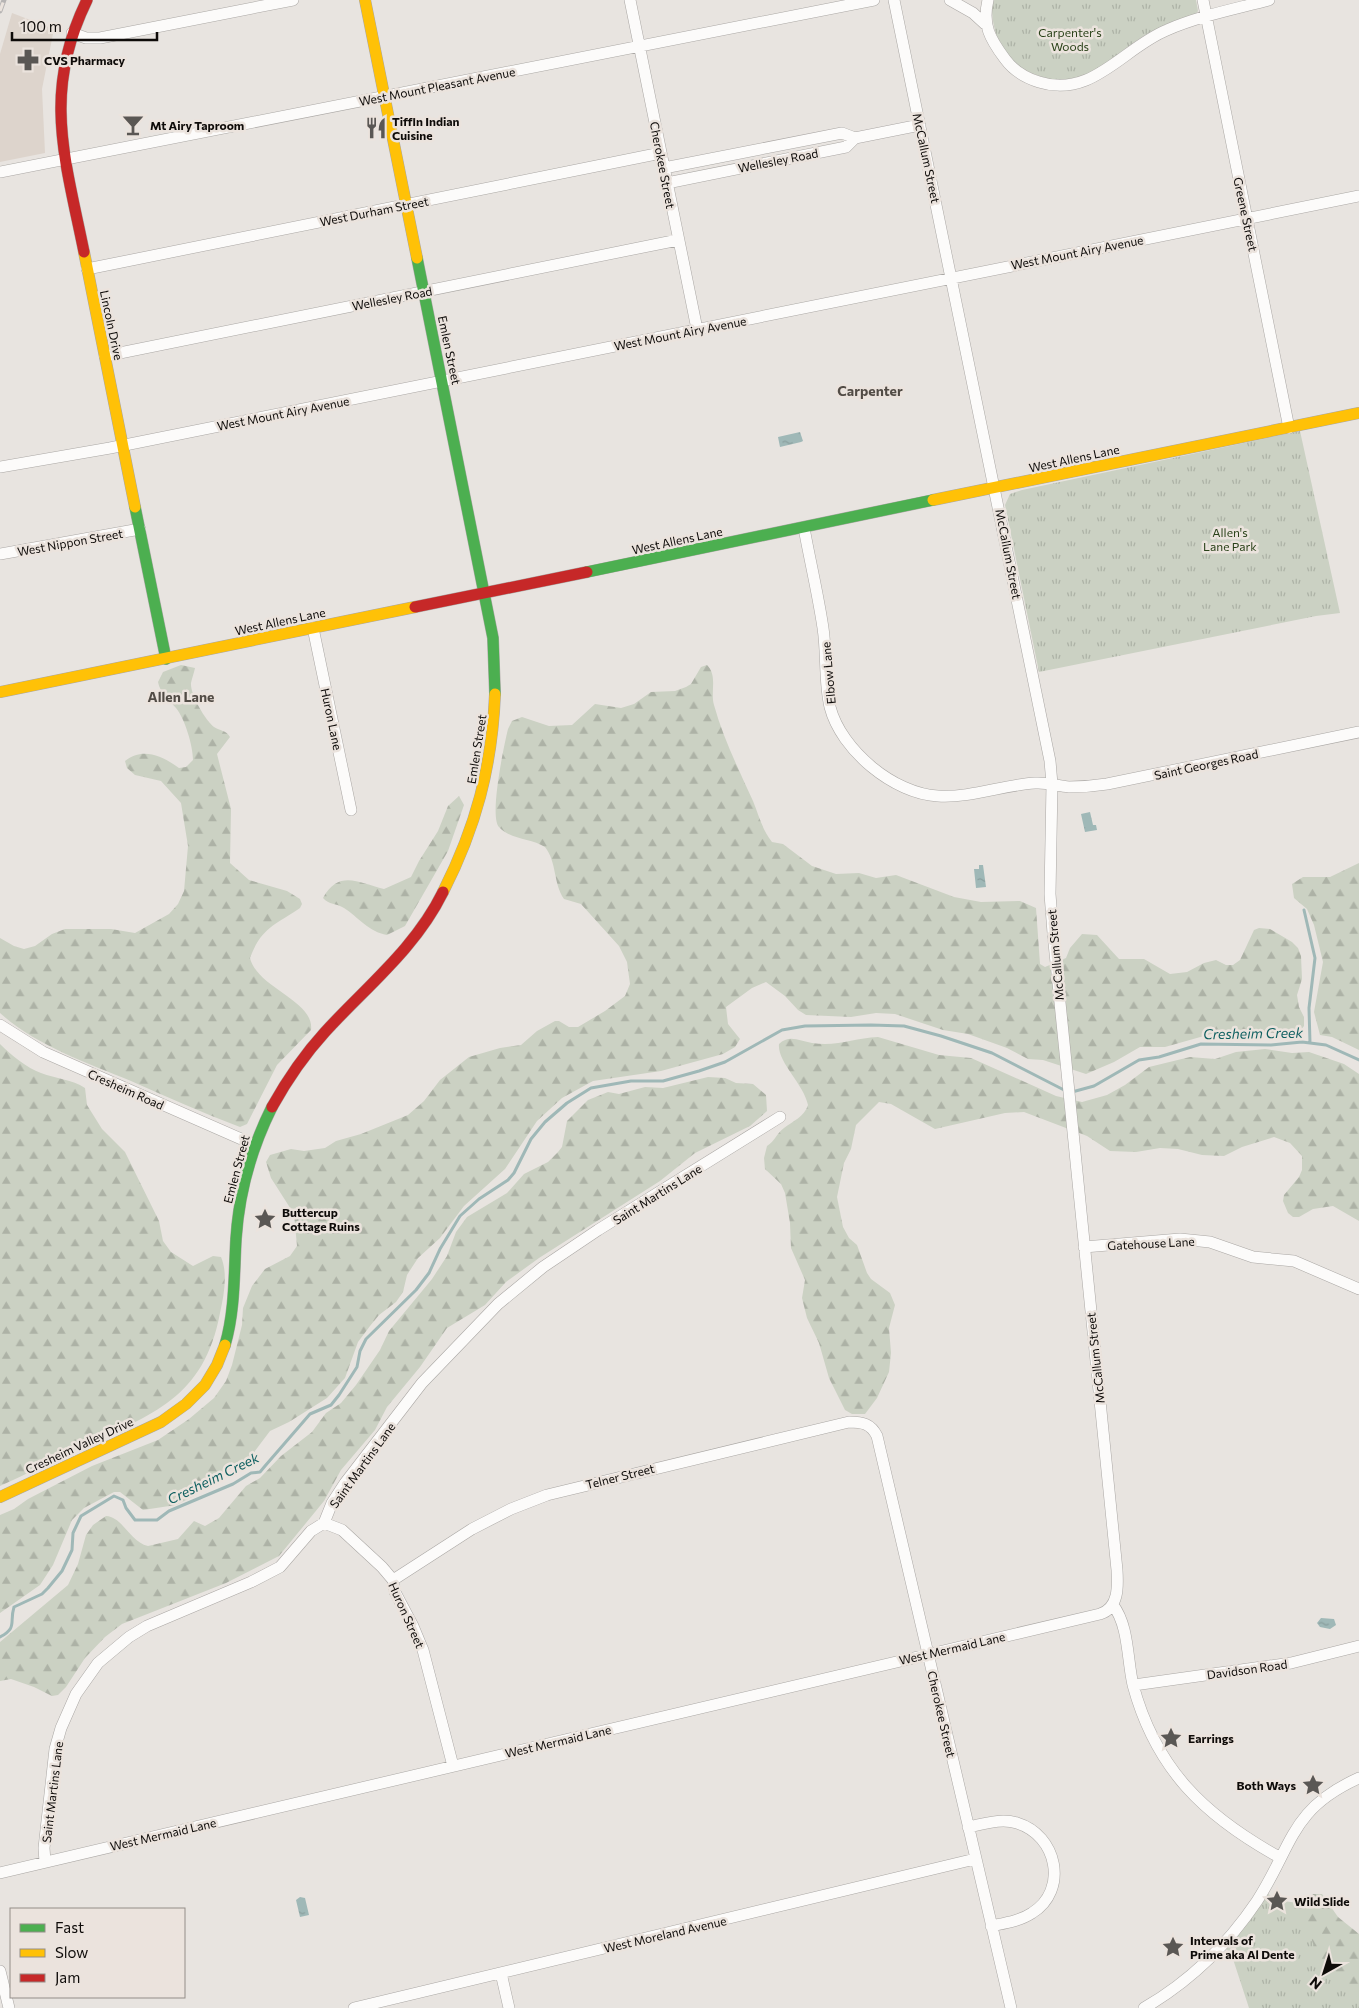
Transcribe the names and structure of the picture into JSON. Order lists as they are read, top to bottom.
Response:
{
  "streets": {
    "main road": [
      "Lincoln Drive",
      "Emlen Street",
      "West Allens Lane",
      "Cresheim Valley Drive"
    ],
    "street": [
      "West Mount Pleasant Avenue",
      "McCallum Street",
      "Wellesley Road",
      "Cherokee Street",
      "West Durham Street",
      "Greene Street",
      "West Mount Airy Avenue",
      "West Nippon Street",
      "Elbow Lane",
      "Huron Lane",
      "Saint Georges Road",
      "Cresheim Road",
      "Saint Martins Lane",
      "Gatehouse Lane",
      "Telner Street",
      "Huron Street",
      "West Mermaid Lane",
      "Davidson Road",
      "West Moreland Avenue"
    ]
  },
  "crossings": [
    ["West Mount Pleasant Avenue", "Cherokee Street"],
    ["West Mount Pleasant Avenue", "Lincoln Drive"],
    ["West Mount Pleasant Avenue", "Emlen Street"],
    ["McCallum Street", "Wellesley Road"],
    ["McCallum Street", "West Mount Airy Avenue"],
    ["McCallum Street", "West Allens Lane"],
    ["McCallum Street", "Elbow Lane"],
    ["McCallum Street", "Saint Georges Road"],
    ["McCallum Street", "Gatehouse Lane"],
    ["McCallum Street", "West Mermaid Lane"],
    ["Wellesley Road", "Cherokee Street"],
    ["Wellesley Road", "Lincoln Drive"],
    ["Wellesley Road", "Emlen Street"],
    ["Cherokee Street", "West Durham Street"],
    ["Cherokee Street", "West Mount Airy Avenue"],
    ["Cherokee Street", "Telner Street"],
    ["Cherokee Street", "West Mermaid Lane"],
    ["Cherokee Street", "West Moreland Avenue"],
    ["West Durham Street", "Lincoln Drive"],
    ["West Durham Street", "Emlen Street"],
    ["Greene Street", "West Mount Airy Avenue"],
    ["Greene Street", "West Allens Lane"],
    ["West Mount Airy Avenue", "Lincoln Drive"],
    ["West Mount Airy Avenue", "Emlen Street"],
    ["Lincoln Drive", "West Allens Lane"],
    ["Lincoln Drive", "West Nippon Street"],
    ["Emlen Street", "West Allens Lane"],
    ["Emlen Street", "Cresheim Road"],
    ["Emlen Street", "Cresheim Valley Drive"],
    ["West Allens Lane", "Elbow Lane"],
    ["West Allens Lane", "Huron Lane"],
    ["Elbow Lane", "Saint Georges Road"],
    ["Saint Martins Lane", "Huron Street"],
    ["Saint Martins Lane", "West Mermaid Lane"],
    ["Telner Street", "Huron Street"],
    ["Huron Street", "West Mermaid Lane"]
  ],
  "districts": ["Carpenter", "Allen Lane"],
  "water": ["Cresheim Creek"],
  "parks": ["Carpenter's Woods", "Allen's Lane Park"],
  "places": {
    "pharmacy": ["CVS Pharmacy"],
    "bar": ["Mt Airy Taproom"],
    "restaurant": ["Tiffin Indian Cuisine"],
    "place": [
      "Buttercup Cottage Ruins",
      "Earrings",
      "Both Ways",
      "Wild Slide",
      "Intervals of Prime aka Al Dente"
    ]
  },
  "legend": ["Fast", "Slow", "Jam"],
  "scale_bar": "100 m",
  "north": "bottom left"
}
